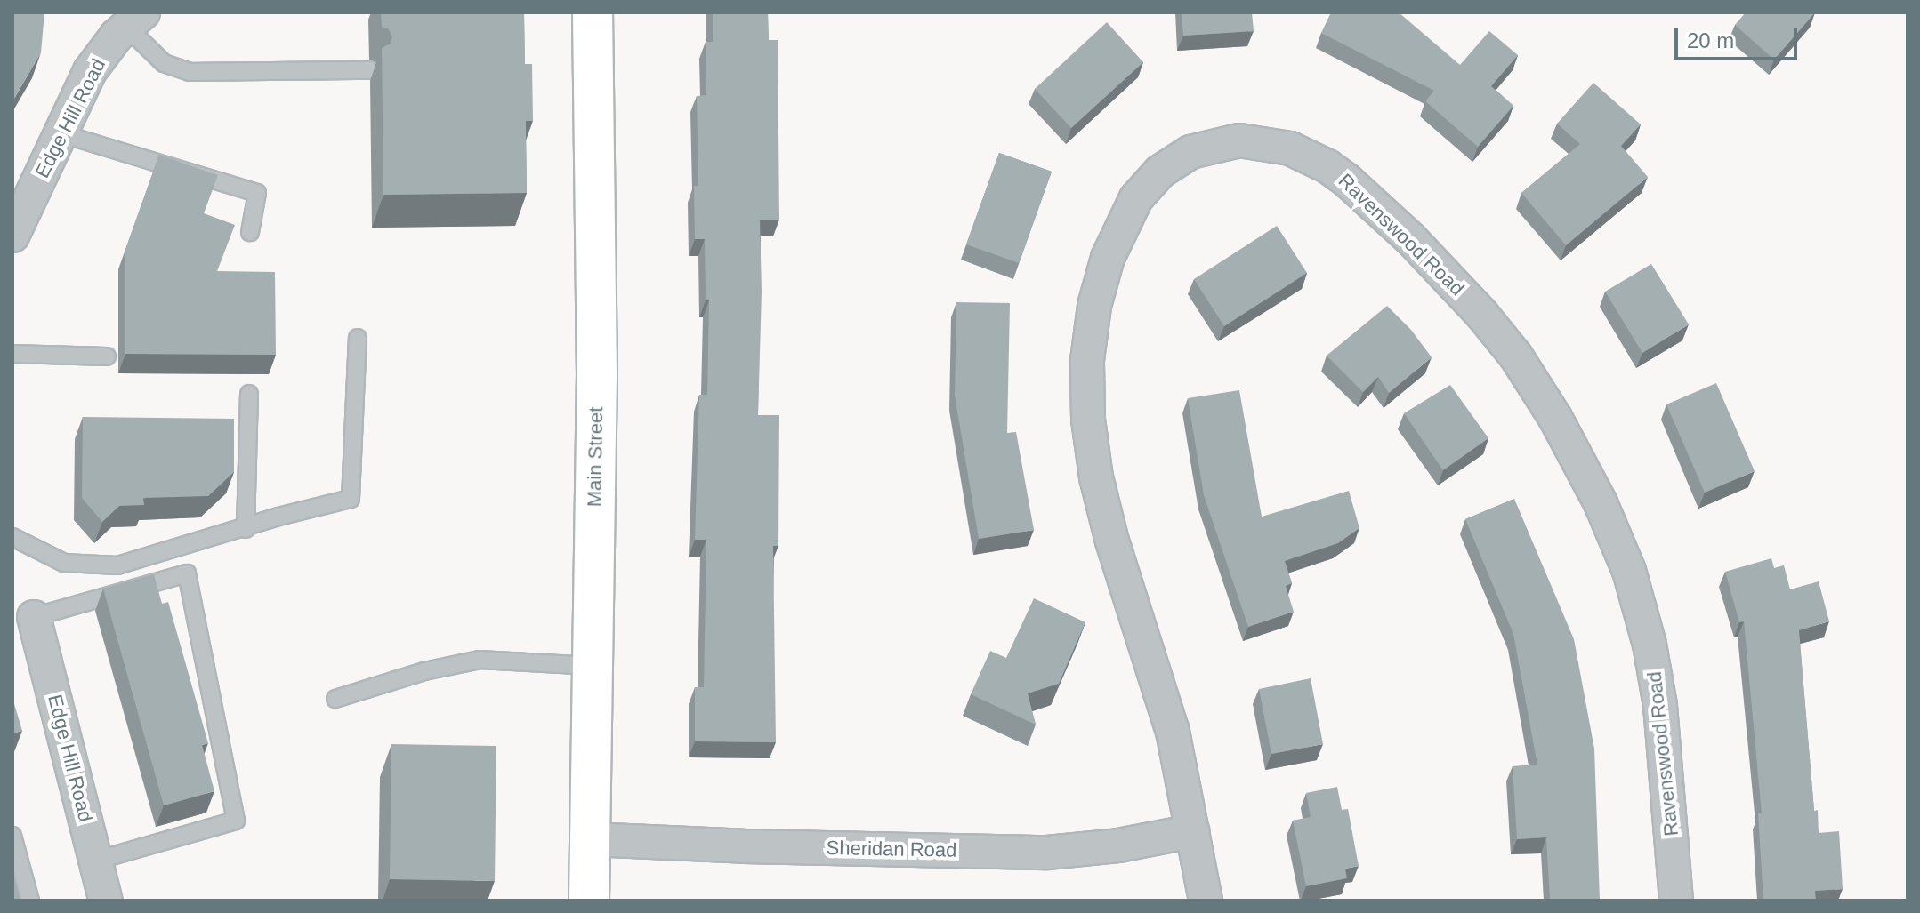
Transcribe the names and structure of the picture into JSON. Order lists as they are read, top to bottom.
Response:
{
  "streets": {
    "main road": ["Main Street"],
    "street": ["Edge Hill Road", "Ravenswood Road", "Sheridan Road"]
  },
  "crossings": [
    ["Ravenswood Road", "Sheridan Road"],
    ["Main Street", "Sheridan Road"]
  ],
  "scale_bar": "20 m"
}
